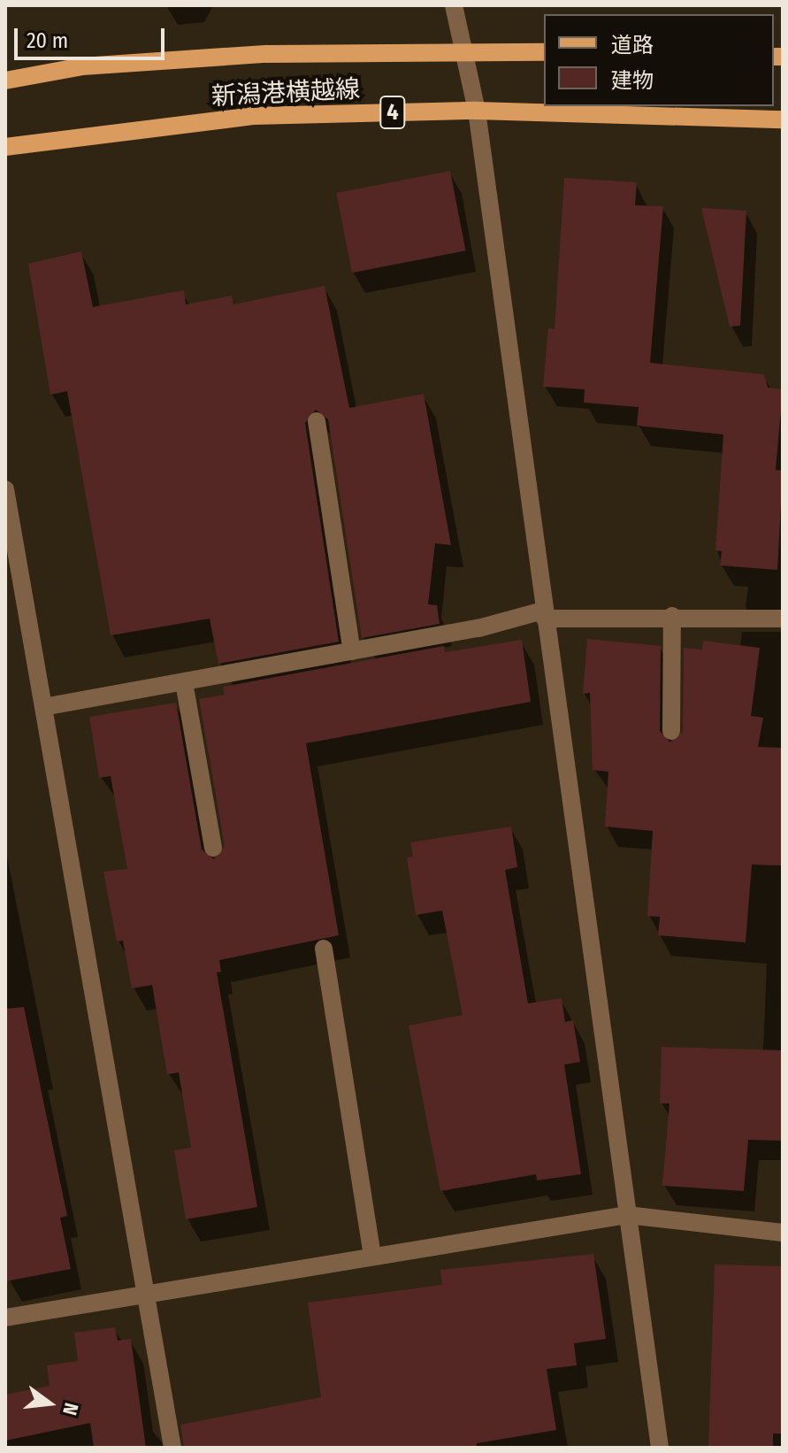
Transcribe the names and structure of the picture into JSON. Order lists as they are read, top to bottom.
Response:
{
  "streets": {
    "main road": ["新潟港横越線", "4"]
  },
  "legend": ["道路", "建物"],
  "scale_bar": "20 m",
  "north": "right"
}
